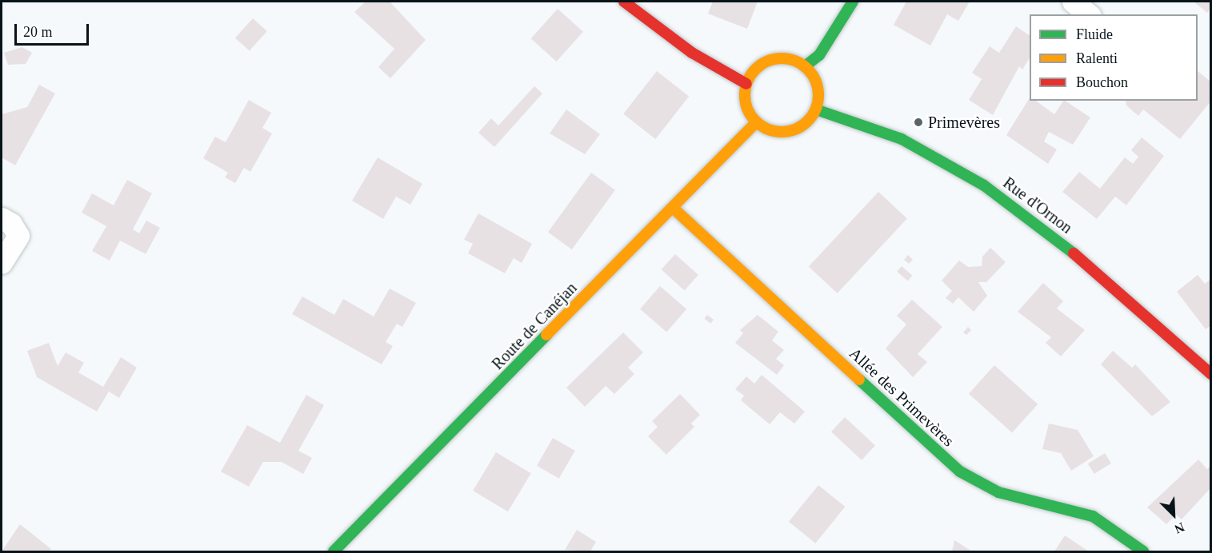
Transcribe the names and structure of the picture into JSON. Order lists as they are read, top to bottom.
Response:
{
  "streets": {
    "street": ["Rue d'Ornon", "Route de Canéjan", "Allée des Primevères"]
  },
  "crossings": [
    ["Rue d'Ornon", "Route de Canéjan"],
    ["Route de Canéjan", "Allée des Primevères"]
  ],
  "places": ["Primevères"],
  "legend": ["Fluide", "Ralenti", "Bouchon"],
  "scale_bar": "20 m",
  "north": "bottom right"
}
